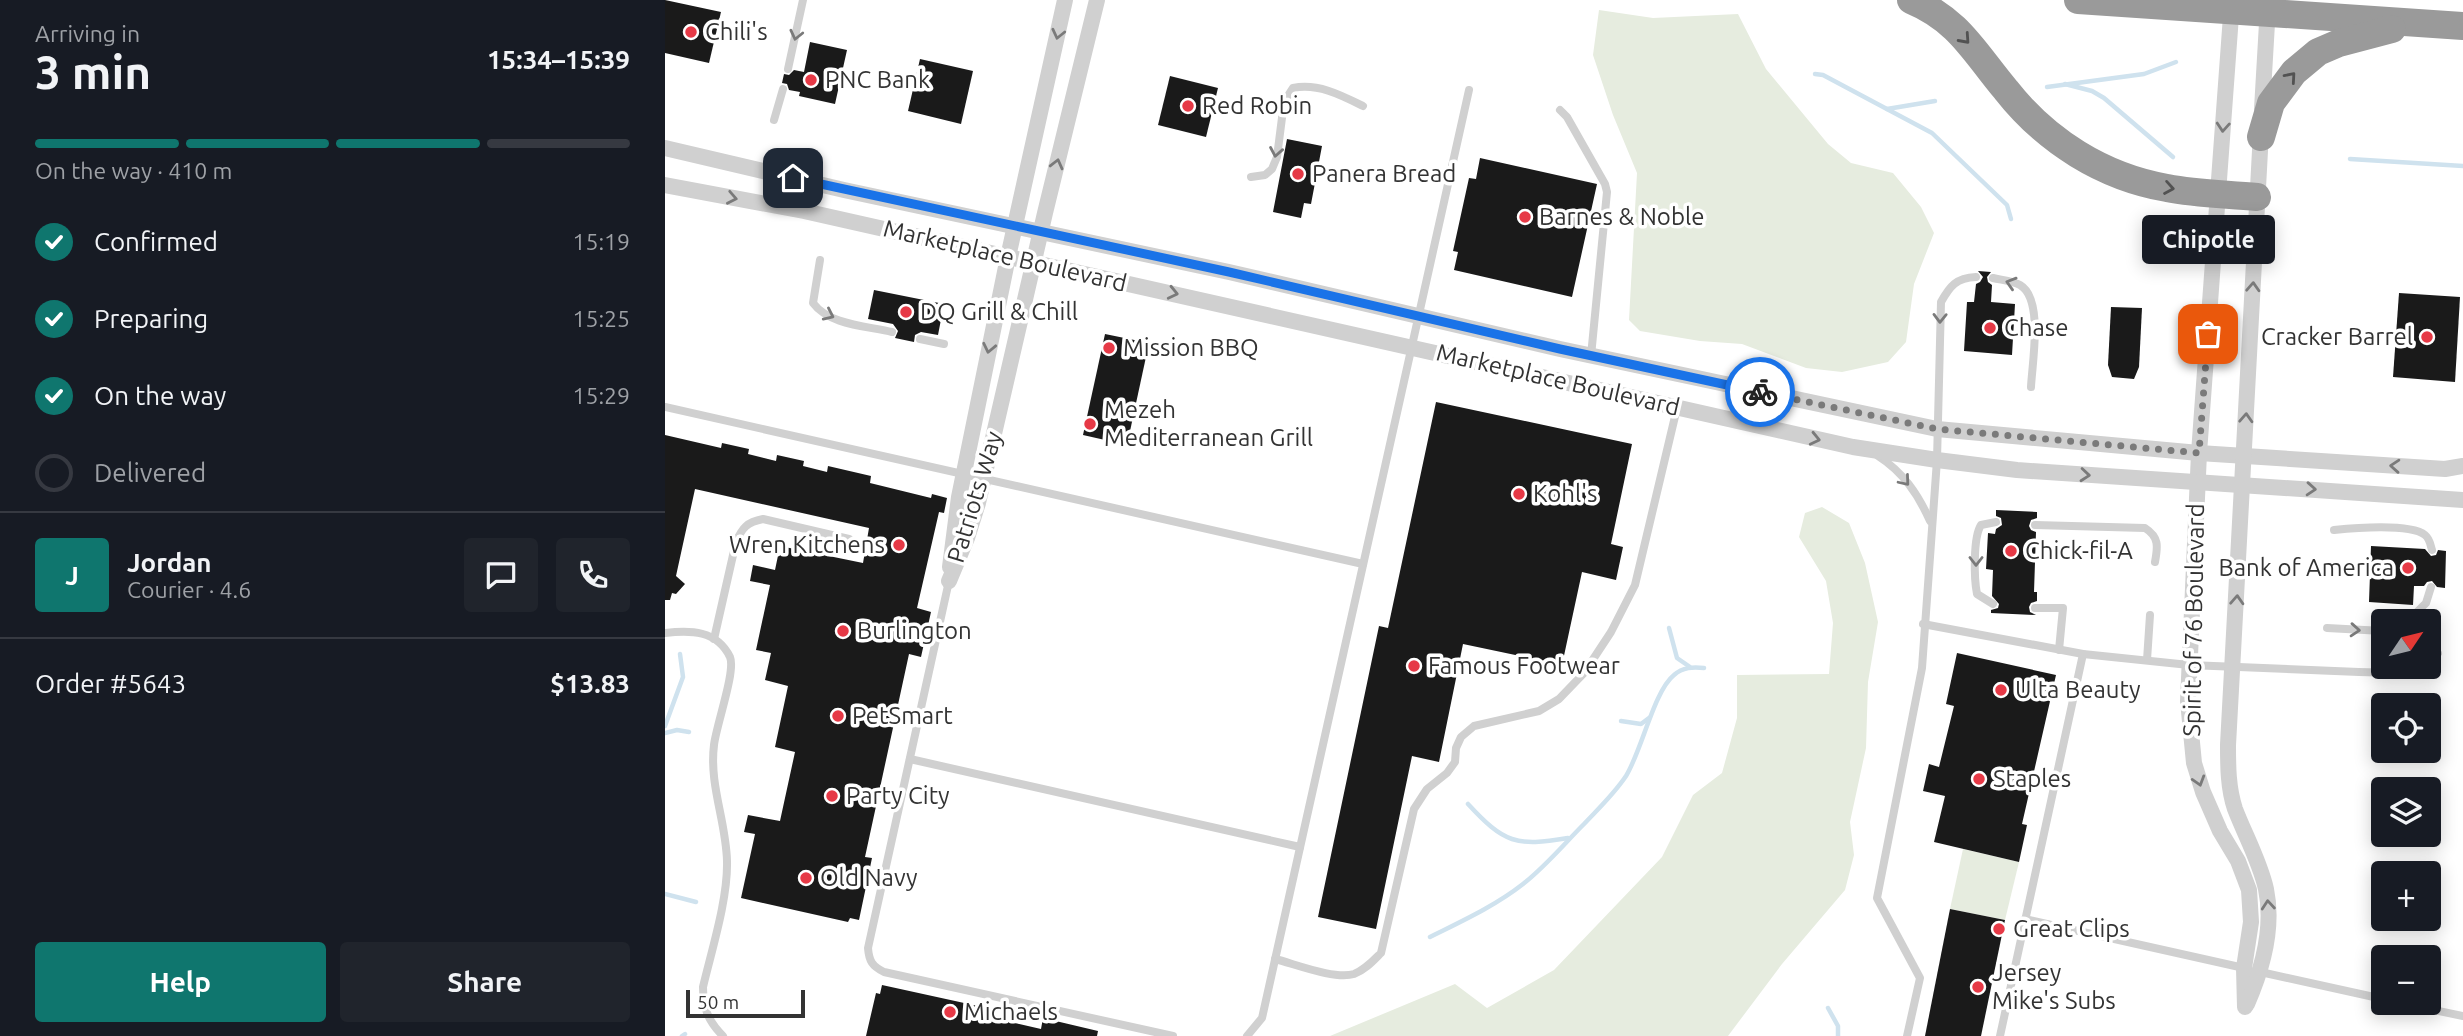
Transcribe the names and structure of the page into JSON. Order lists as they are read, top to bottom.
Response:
{
  "streets": {
    "street": ["Marketplace Boulevard", "Patriots Way", "Spirit of 76 Boulevard"]
  },
  "crossings": [
    ["Marketplace Boulevard", "Patriots Way"],
    ["Marketplace Boulevard", "Spirit of 76 Boulevard"]
  ],
  "places": [
    "Chili's",
    "PNC Bank",
    "Red Robin",
    "Panera Bread",
    "Barnes & Noble",
    "DQ Grill & Chill",
    "Chase",
    "Chipotle",
    "Cracker Barrel",
    "Mission BBQ",
    "Mezeh Mediterranean Grill",
    "Kohl's",
    "Wren Kitchens",
    "Chick-fil-A",
    "Bank of America",
    "Burlington",
    "Famous Footwear",
    "Ulta Beauty",
    "PetSmart",
    "Staples",
    "Party City",
    "Old Navy",
    "Great Clips",
    "Jersey Mike's Subs",
    "Michaels"
  ],
  "scale_bar": "50 m",
  "north": "top right",
  "page": {
    "heading": ["3 min", "Arriving in", "15:34–15:39"],
    "panel": [
      "Jordan",
      "Courier · 4.6",
      "Order #5643",
      "$13.83"
    ],
    "bar": "On the way · 410 m",
    "list": [
      ["Confirmed", "15:19"],
      ["Preparing", "15:25"],
      ["On the way", "15:29"],
      "Delivered"
    ],
    "bubble": "Chipotle",
    "round": "J",
    "map_buttons": ["+", "−"],
    "buttons": ["Help", "Share"],
    "scale": "50 m"
  }
}
